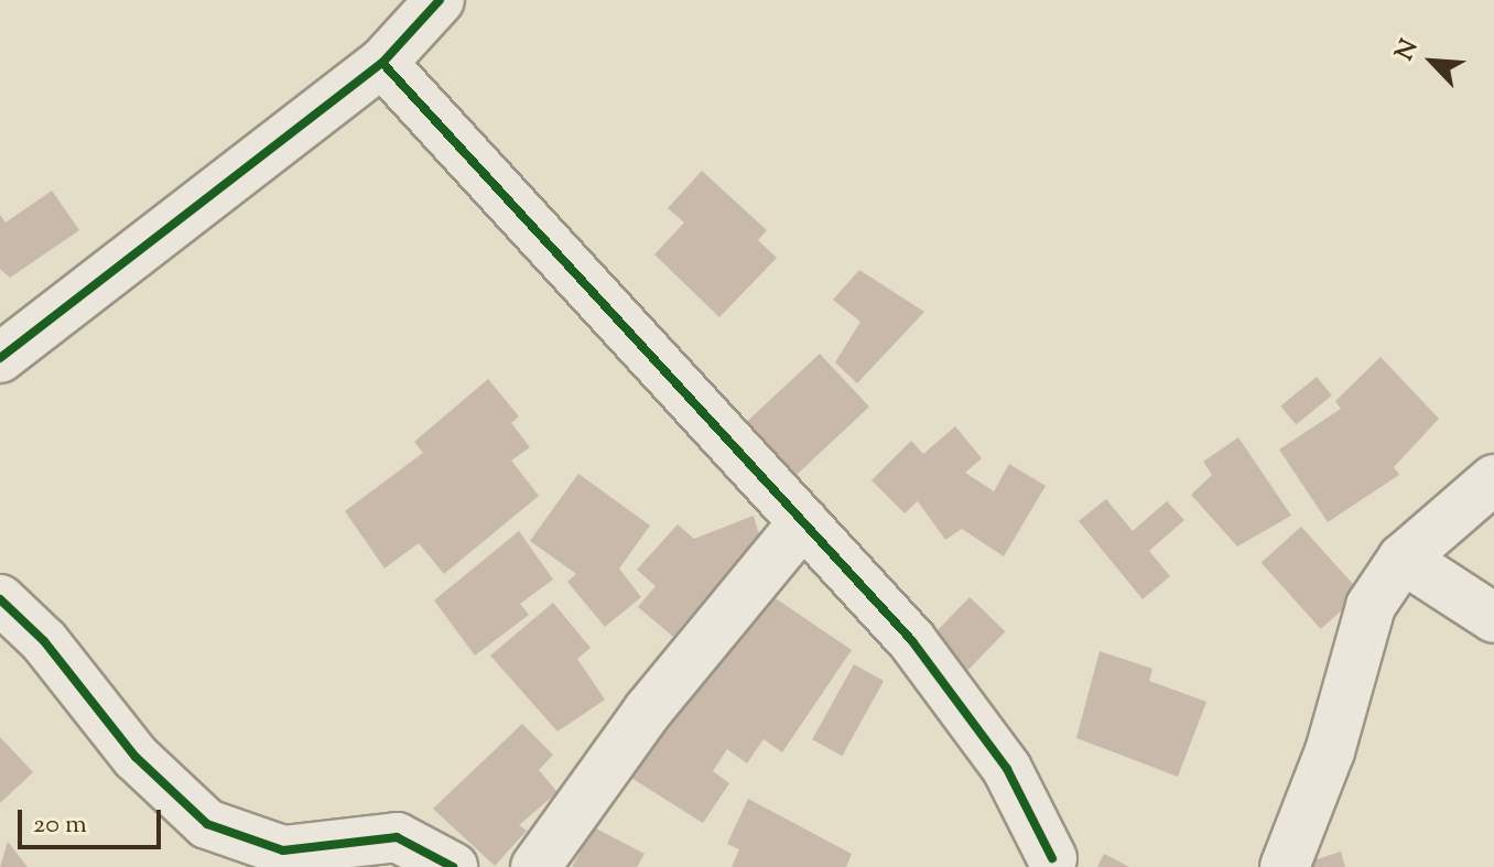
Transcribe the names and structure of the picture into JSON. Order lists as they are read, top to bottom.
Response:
{
  "scale_bar": "20 m",
  "north": "top left"
}
